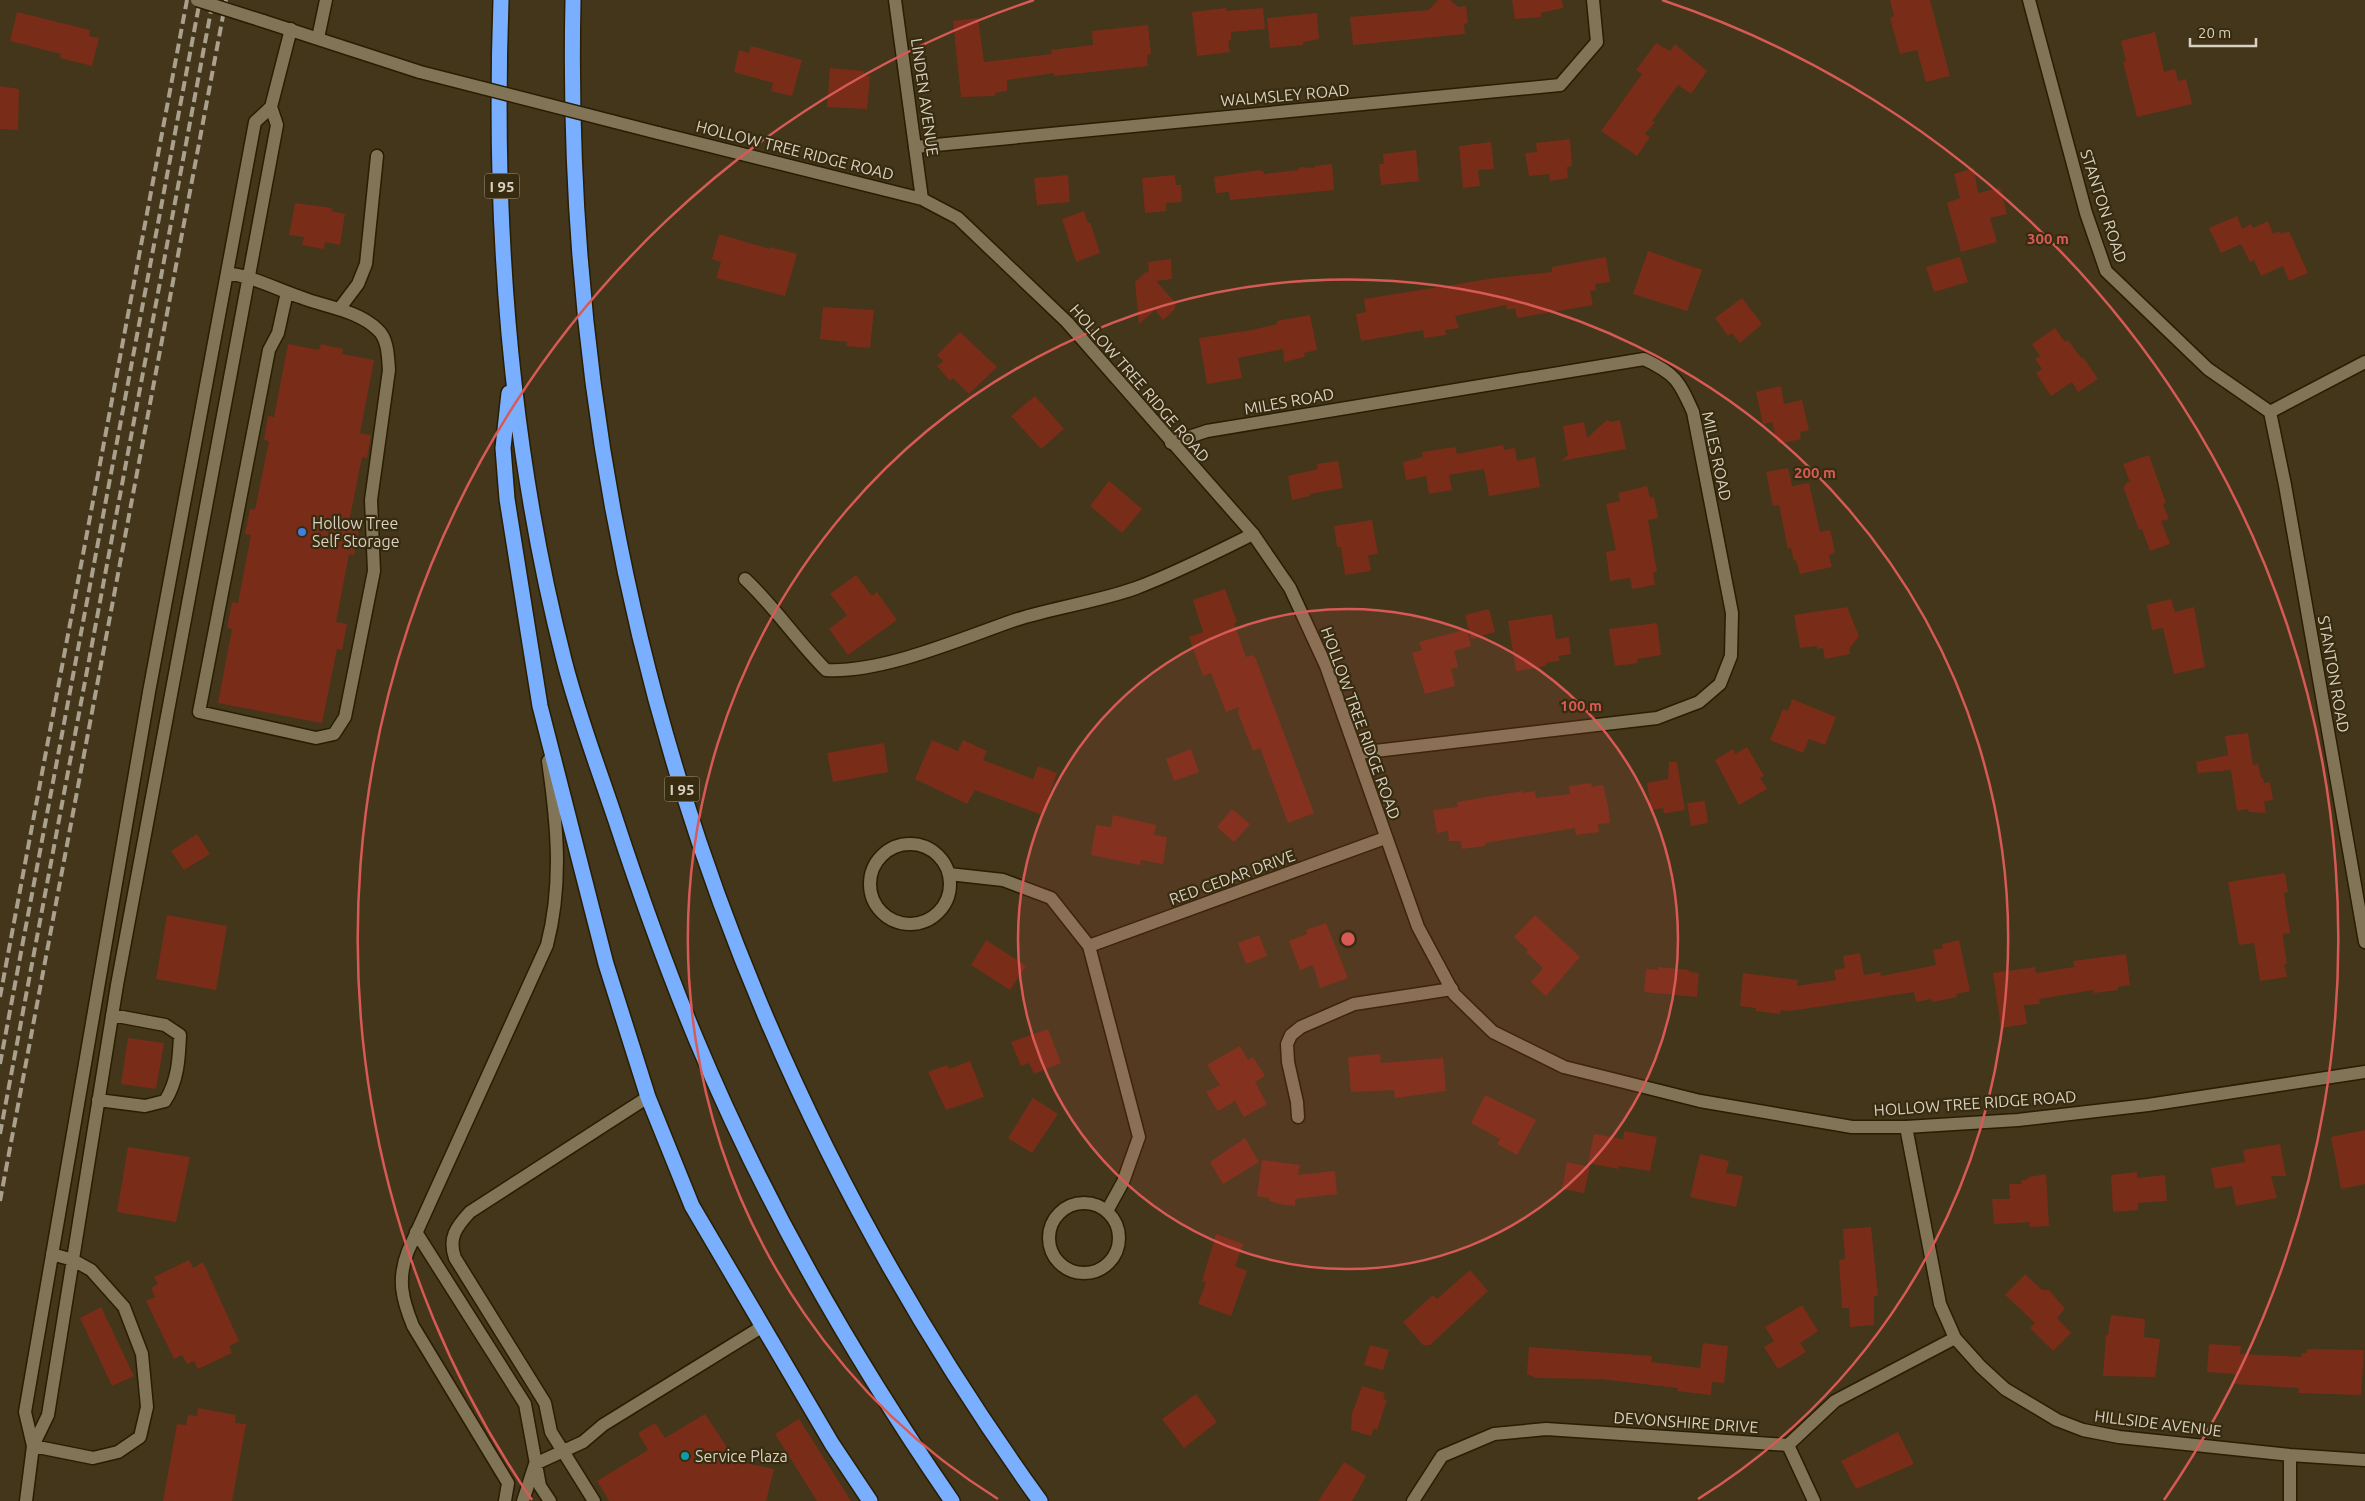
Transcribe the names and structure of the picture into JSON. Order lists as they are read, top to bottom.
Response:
{
  "streets": {
    "highway": ["I 95"],
    "street": [
      "WALMSLEY ROAD",
      "LINDEN AVENUE",
      "HOLLOW TREE RIDGE ROAD",
      "STANTON ROAD",
      "MILES ROAD",
      "RED CEDAR DRIVE",
      "DEVONSHIRE DRIVE",
      "HILLSIDE AVENUE"
    ]
  },
  "crossings": [
    ["WALMSLEY ROAD", "LINDEN AVENUE"],
    ["LINDEN AVENUE", "HOLLOW TREE RIDGE ROAD"],
    ["HOLLOW TREE RIDGE ROAD", "MILES ROAD"],
    ["HOLLOW TREE RIDGE ROAD", "RED CEDAR DRIVE"],
    ["HOLLOW TREE RIDGE ROAD", "HILLSIDE AVENUE"]
  ],
  "places": ["Hollow Tree Self Storage", "Service Plaza"],
  "scale_bar": "20 m",
  "rings": ["300 m", "200 m", "100 m"]
}
